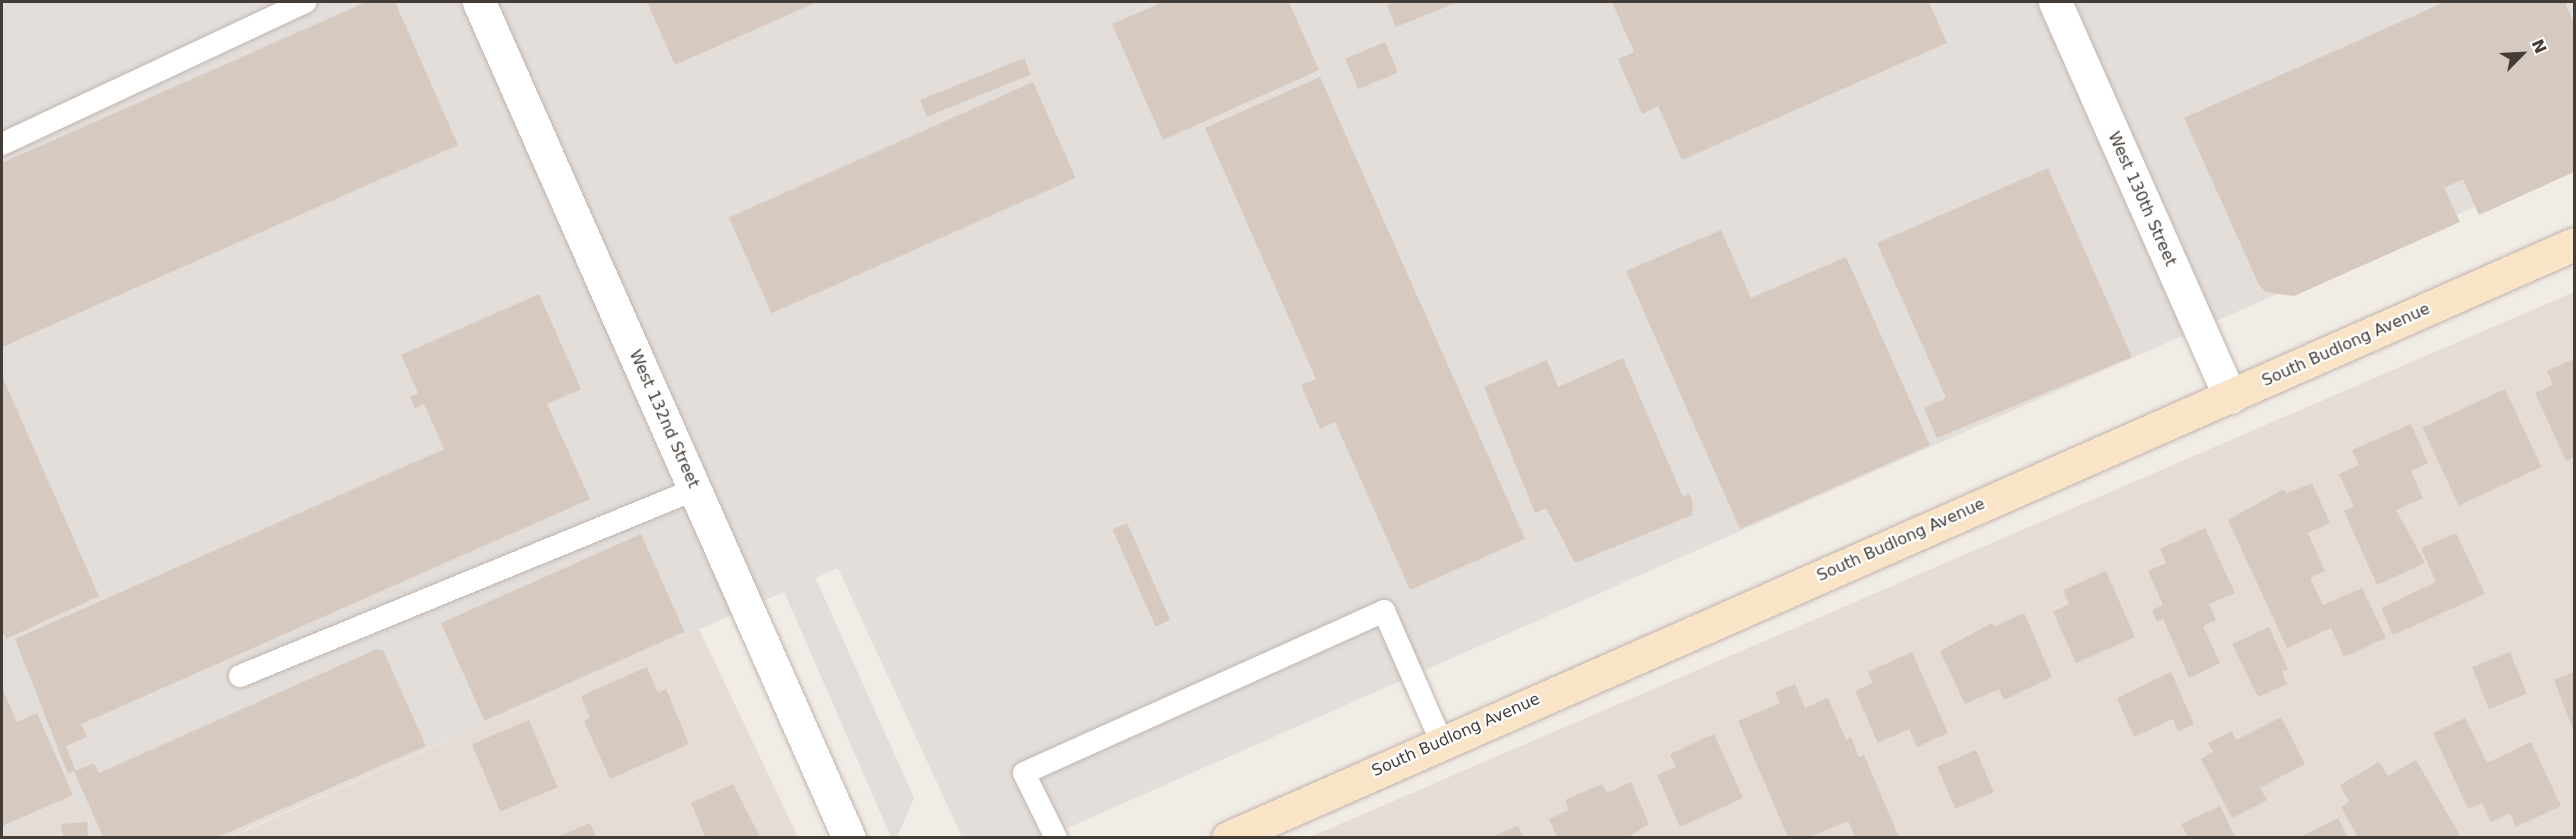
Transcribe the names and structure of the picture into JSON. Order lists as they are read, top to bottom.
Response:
{
  "streets": {
    "street": ["West 130th Street", "South Budlong Avenue", "West 132nd Street"]
  },
  "crossings": [
    ["West 130th Street", "South Budlong Avenue"]
  ],
  "north": "top right"
}
